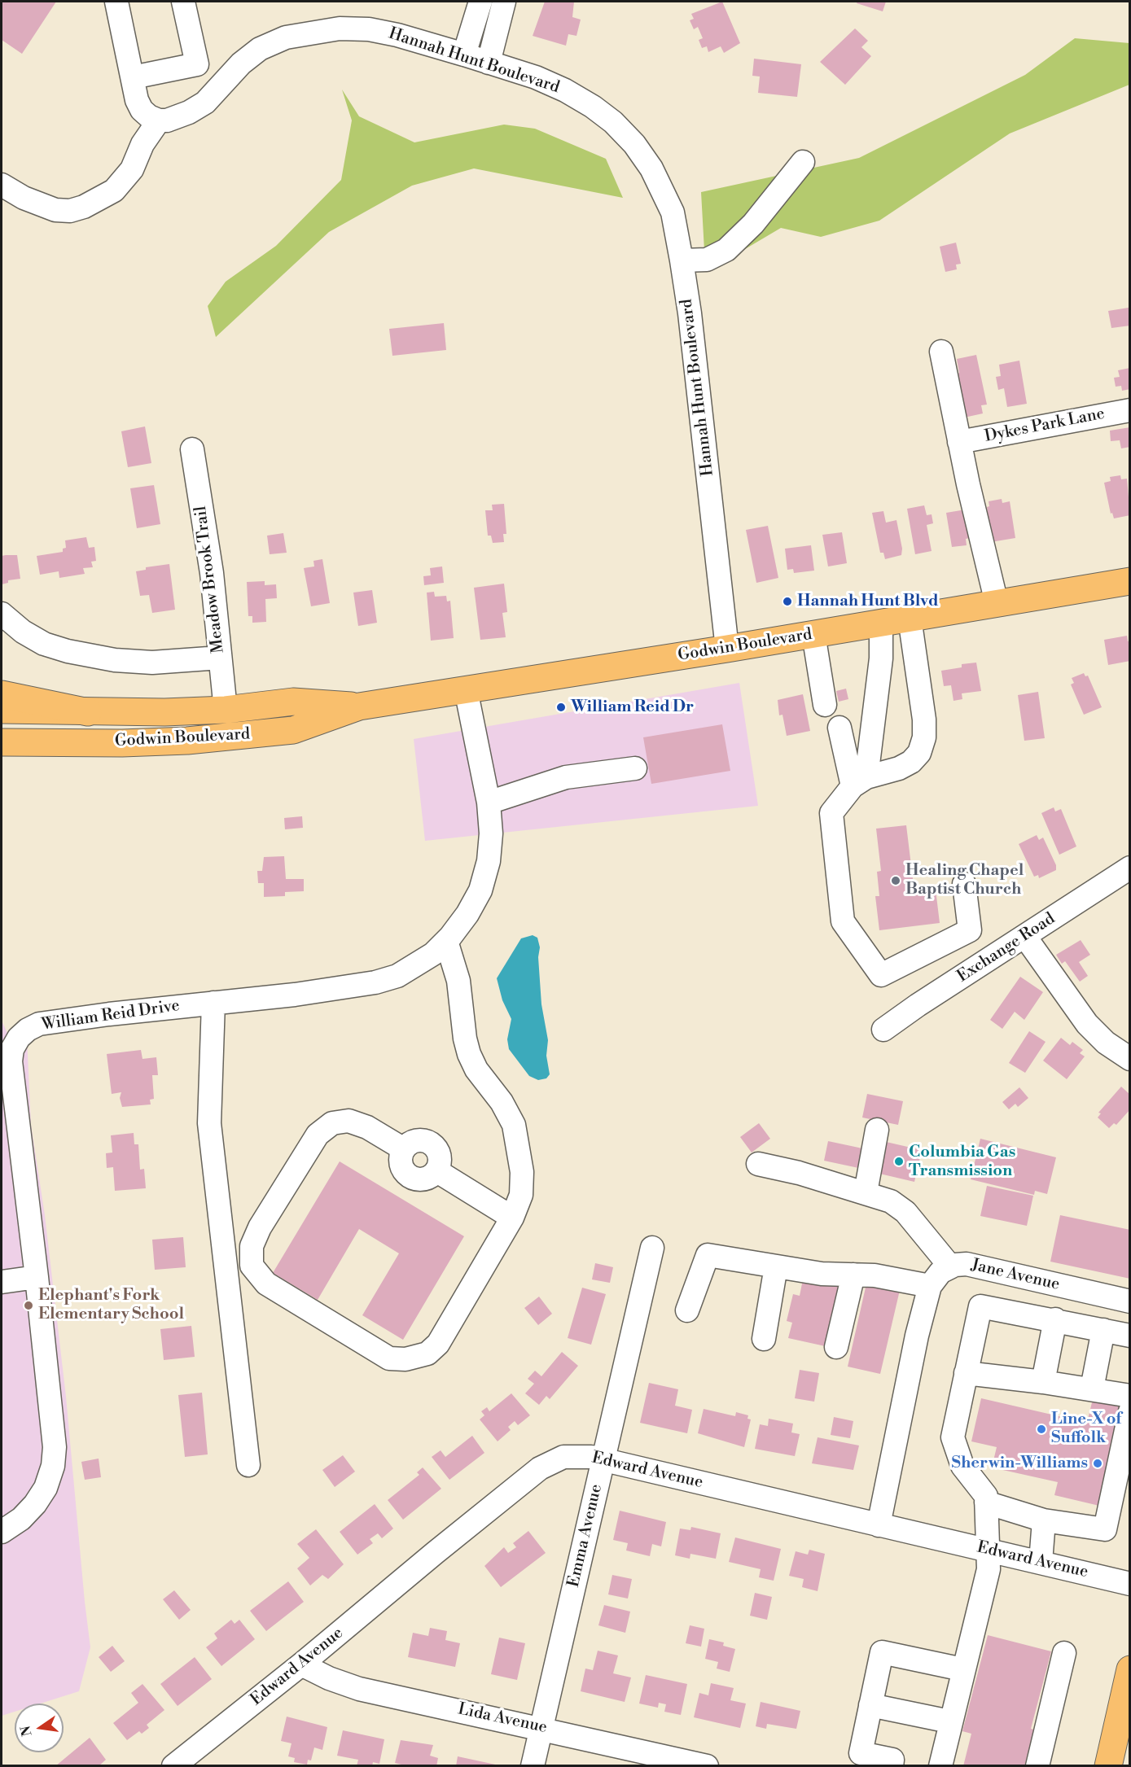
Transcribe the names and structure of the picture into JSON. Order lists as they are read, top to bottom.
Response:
{
  "streets": {
    "main road": ["Godwin Boulevard"],
    "street": [
      "Hannah Hunt Boulevard",
      "Dykes Park Lane",
      "Meadow Brook Trail",
      "Exchange Road",
      "William Reid Drive",
      "Jane Avenue",
      "Edward Avenue",
      "Emma Avenue",
      "Lida Avenue"
    ]
  },
  "crossings": [
    ["Hannah Hunt Boulevard", "Godwin Boulevard"],
    ["Meadow Brook Trail", "Godwin Boulevard"],
    ["Godwin Boulevard", "William Reid Drive"],
    ["Edward Avenue", "Emma Avenue"],
    ["Edward Avenue", "Lida Avenue"],
    ["Emma Avenue", "Lida Avenue"]
  ],
  "places": [
    "Hannah Hunt Blvd",
    "William Reid Dr",
    "Healing Chapel Baptist Church",
    "Columbia Gas Transmission",
    "Elephant's Fork Elementary School",
    "Line-X of Suffolk",
    "Sherwin-Williams"
  ],
  "north": "left"
}
